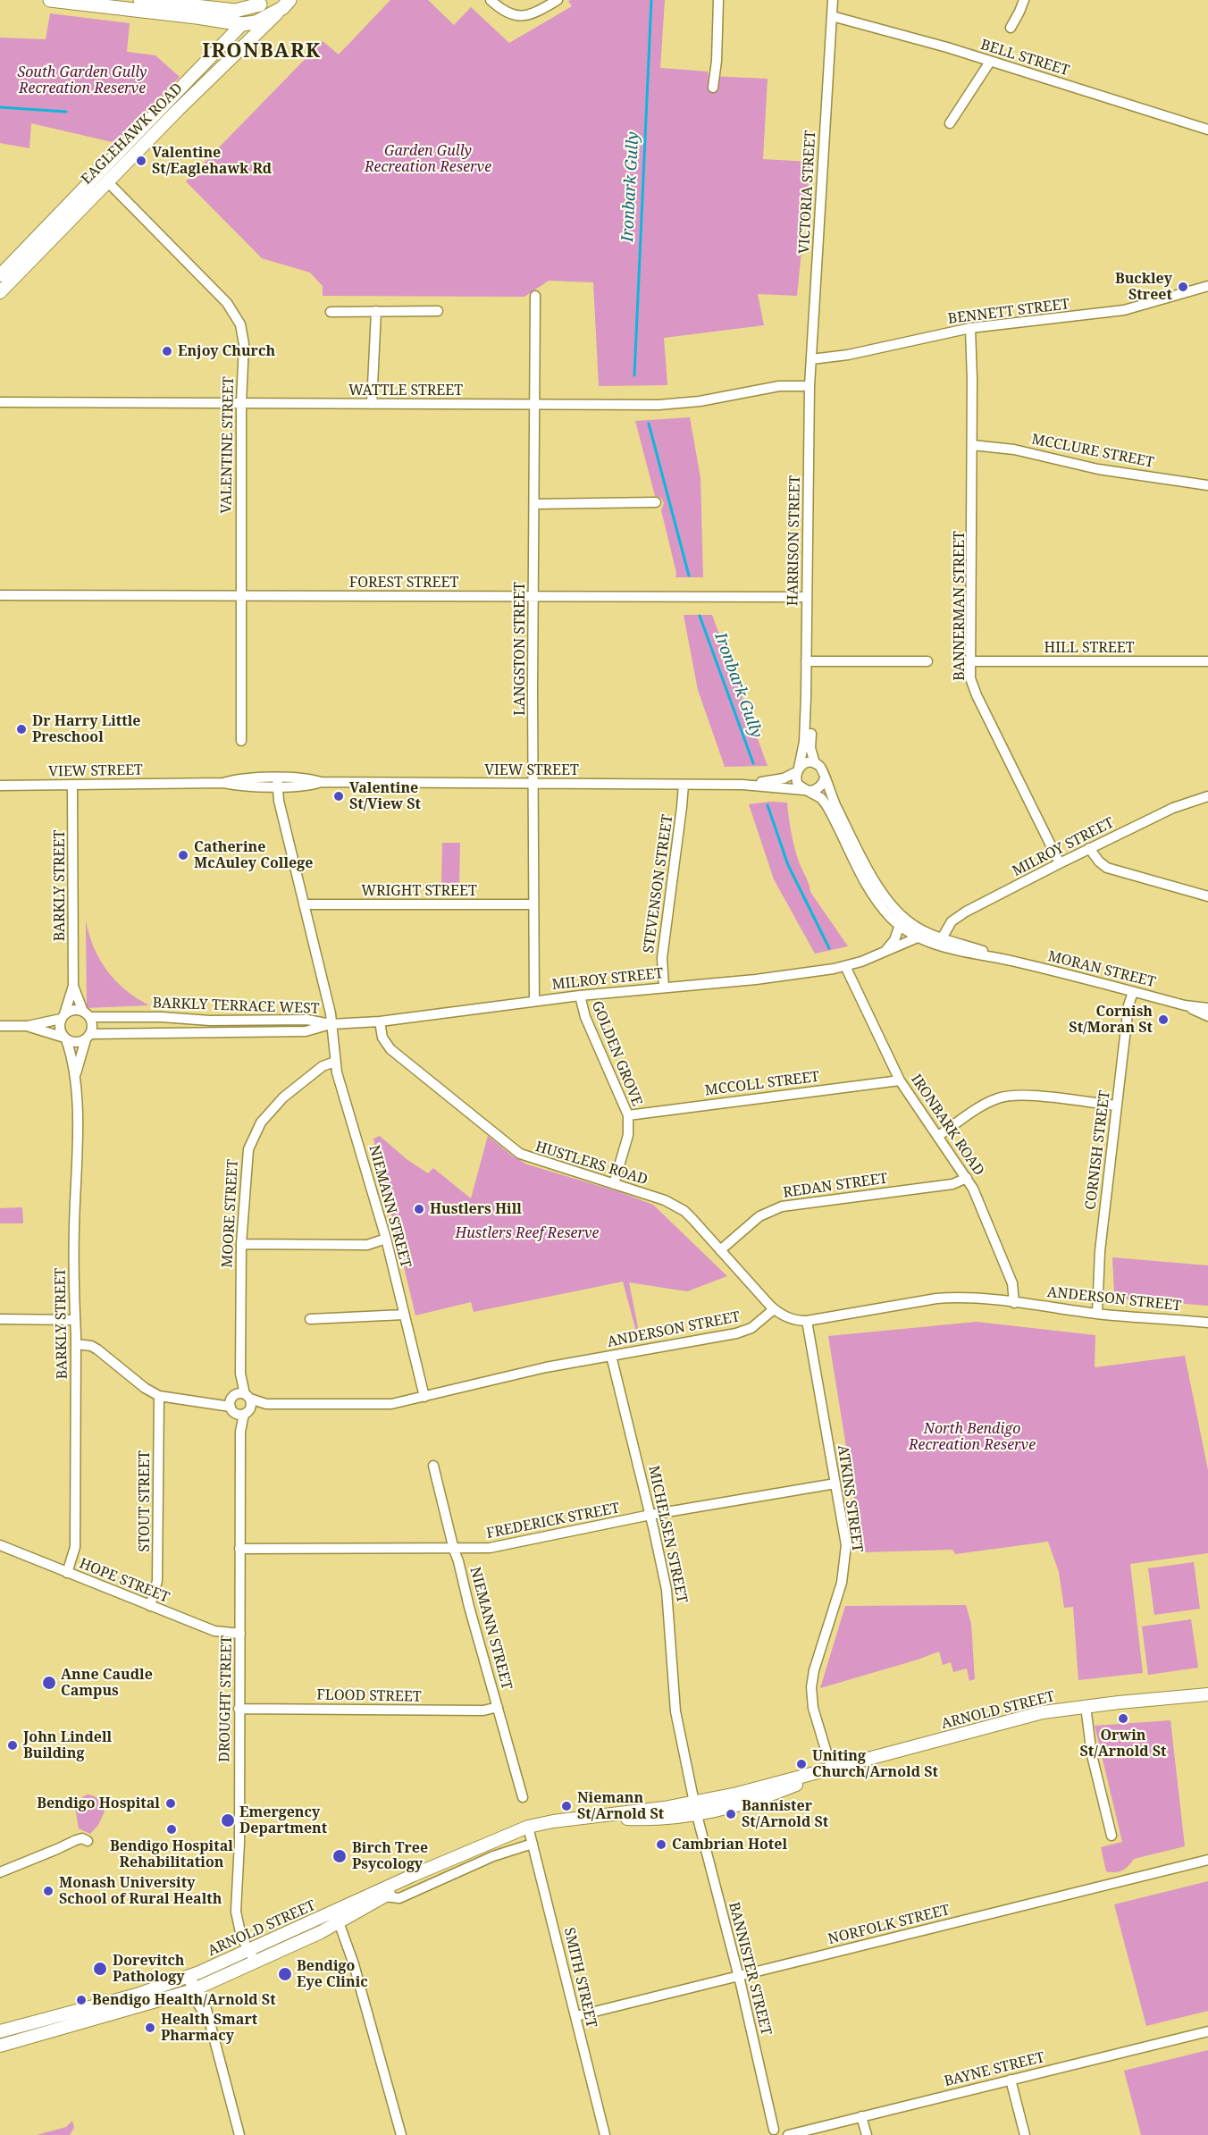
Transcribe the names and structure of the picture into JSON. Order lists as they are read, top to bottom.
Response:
{
  "streets": {
    "highway": ["EAGLEHAWK ROAD"],
    "main road": ["ARNOLD STREET"],
    "street": [
      "BELL STREET",
      "VICTORIA STREET",
      "BENNETT STREET",
      "WATTLE STREET",
      "VALENTINE STREET",
      "MCCLURE STREET",
      "HARRISON STREET",
      "FOREST STREET",
      "BANNERMAN STREET",
      "HILL STREET",
      "LANGSTON STREET",
      "VIEW STREET",
      "MILROY STREET",
      "STEVENSON STREET",
      "BARKLY STREET",
      "WRIGHT STREET",
      "MORAN STREET",
      "BARKLY TERRACE WEST",
      "GOLDEN GROVE",
      "MCCOLL STREET",
      "IRONBARK ROAD",
      "CORNISH STREET",
      "HUSTLERS ROAD",
      "REDAN STREET",
      "NIEMANN STREET",
      "MOORE STREET",
      "ANDERSON STREET",
      "ATKINS STREET",
      "STOUT STREET",
      "FREDERICK STREET",
      "MICHELSEN STREET",
      "HOPE STREET",
      "FLOOD STREET",
      "DROUGHT STREET",
      "NORFOLK STREET",
      "BANNISTER STREET",
      "SMITH STREET",
      "BAYNE STREET"
    ]
  },
  "crossings": [
    ["BELL STREET", "VICTORIA STREET"],
    ["EAGLEHAWK ROAD", "VALENTINE STREET"],
    ["VICTORIA STREET", "BENNETT STREET"],
    ["VICTORIA STREET", "WATTLE STREET"],
    ["VICTORIA STREET", "HARRISON STREET"],
    ["BENNETT STREET", "BANNERMAN STREET"],
    ["WATTLE STREET", "VALENTINE STREET"],
    ["WATTLE STREET", "HARRISON STREET"],
    ["WATTLE STREET", "LANGSTON STREET"],
    ["VALENTINE STREET", "FOREST STREET"],
    ["MCCLURE STREET", "BANNERMAN STREET"],
    ["HARRISON STREET", "FOREST STREET"],
    ["HARRISON STREET", "VIEW STREET"],
    ["FOREST STREET", "LANGSTON STREET"],
    ["BANNERMAN STREET", "HILL STREET"],
    ["BANNERMAN STREET", "MILROY STREET"],
    ["LANGSTON STREET", "VIEW STREET"],
    ["LANGSTON STREET", "MILROY STREET"],
    ["LANGSTON STREET", "WRIGHT STREET"],
    ["VIEW STREET", "STEVENSON STREET"],
    ["VIEW STREET", "BARKLY STREET"],
    ["MILROY STREET", "STEVENSON STREET"],
    ["MILROY STREET", "MORAN STREET"],
    ["MILROY STREET", "BARKLY TERRACE WEST"],
    ["MILROY STREET", "GOLDEN GROVE"],
    ["MILROY STREET", "IRONBARK ROAD"],
    ["MILROY STREET", "HUSTLERS ROAD"],
    ["MILROY STREET", "NIEMANN STREET"],
    ["BARKLY STREET", "BARKLY TERRACE WEST"],
    ["BARKLY STREET", "HOPE STREET"],
    ["MORAN STREET", "CORNISH STREET"],
    ["BARKLY TERRACE WEST", "NIEMANN STREET"],
    ["GOLDEN GROVE", "MCCOLL STREET"],
    ["GOLDEN GROVE", "HUSTLERS ROAD"],
    ["MCCOLL STREET", "IRONBARK ROAD"],
    ["IRONBARK ROAD", "REDAN STREET"],
    ["IRONBARK ROAD", "ANDERSON STREET"],
    ["CORNISH STREET", "ANDERSON STREET"],
    ["HUSTLERS ROAD", "REDAN STREET"],
    ["HUSTLERS ROAD", "ANDERSON STREET"],
    ["NIEMANN STREET", "MOORE STREET"],
    ["NIEMANN STREET", "ANDERSON STREET"],
    ["NIEMANN STREET", "FREDERICK STREET"],
    ["NIEMANN STREET", "FLOOD STREET"],
    ["MOORE STREET", "ANDERSON STREET"],
    ["MOORE STREET", "DROUGHT STREET"],
    ["ANDERSON STREET", "ATKINS STREET"],
    ["ANDERSON STREET", "STOUT STREET"],
    ["ANDERSON STREET", "MICHELSEN STREET"],
    ["ANDERSON STREET", "DROUGHT STREET"],
    ["ATKINS STREET", "FREDERICK STREET"],
    ["ATKINS STREET", "ARNOLD STREET"],
    ["STOUT STREET", "HOPE STREET"],
    ["FREDERICK STREET", "MICHELSEN STREET"],
    ["FREDERICK STREET", "DROUGHT STREET"],
    ["MICHELSEN STREET", "ARNOLD STREET"],
    ["MICHELSEN STREET", "BANNISTER STREET"],
    ["HOPE STREET", "DROUGHT STREET"],
    ["FLOOD STREET", "DROUGHT STREET"],
    ["DROUGHT STREET", "ARNOLD STREET"],
    ["ARNOLD STREET", "BANNISTER STREET"],
    ["ARNOLD STREET", "SMITH STREET"],
    ["NORFOLK STREET", "BANNISTER STREET"],
    ["NORFOLK STREET", "SMITH STREET"]
  ],
  "districts": ["IRONBARK"],
  "water": ["Ironbark Gully"],
  "parks": [
    "South Garden Gully Recreation Reserve",
    "Garden Gully Recreation Reserve",
    "Hustlers Reef Reserve",
    "North Bendigo Recreation Reserve"
  ],
  "places": [
    "Valentine St/Eaglehawk Rd",
    "Buckley Street",
    "Enjoy Church",
    "Dr Harry Little Preschool",
    "Valentine St/View St",
    "Catherine McAuley College",
    "Cornish St/Moran St",
    "Hustlers Hill",
    "Anne Caudle Campus",
    "Orwin St/Arnold St",
    "John Lindell Building",
    "Uniting Church/Arnold St",
    "Bendigo Hospital",
    "Niemann St/Arnold St",
    "Bannister St/Arnold St",
    "Emergency Department",
    "Bendigo Hospital Rehabilitation",
    "Cambrian Hotel",
    "Birch Tree Psycology",
    "Monash University School of Rural Health",
    "Dorevitch Pathology",
    "Bendigo Eye Clinic",
    "Bendigo Health/Arnold St",
    "Health Smart Pharmacy"
  ]
}
